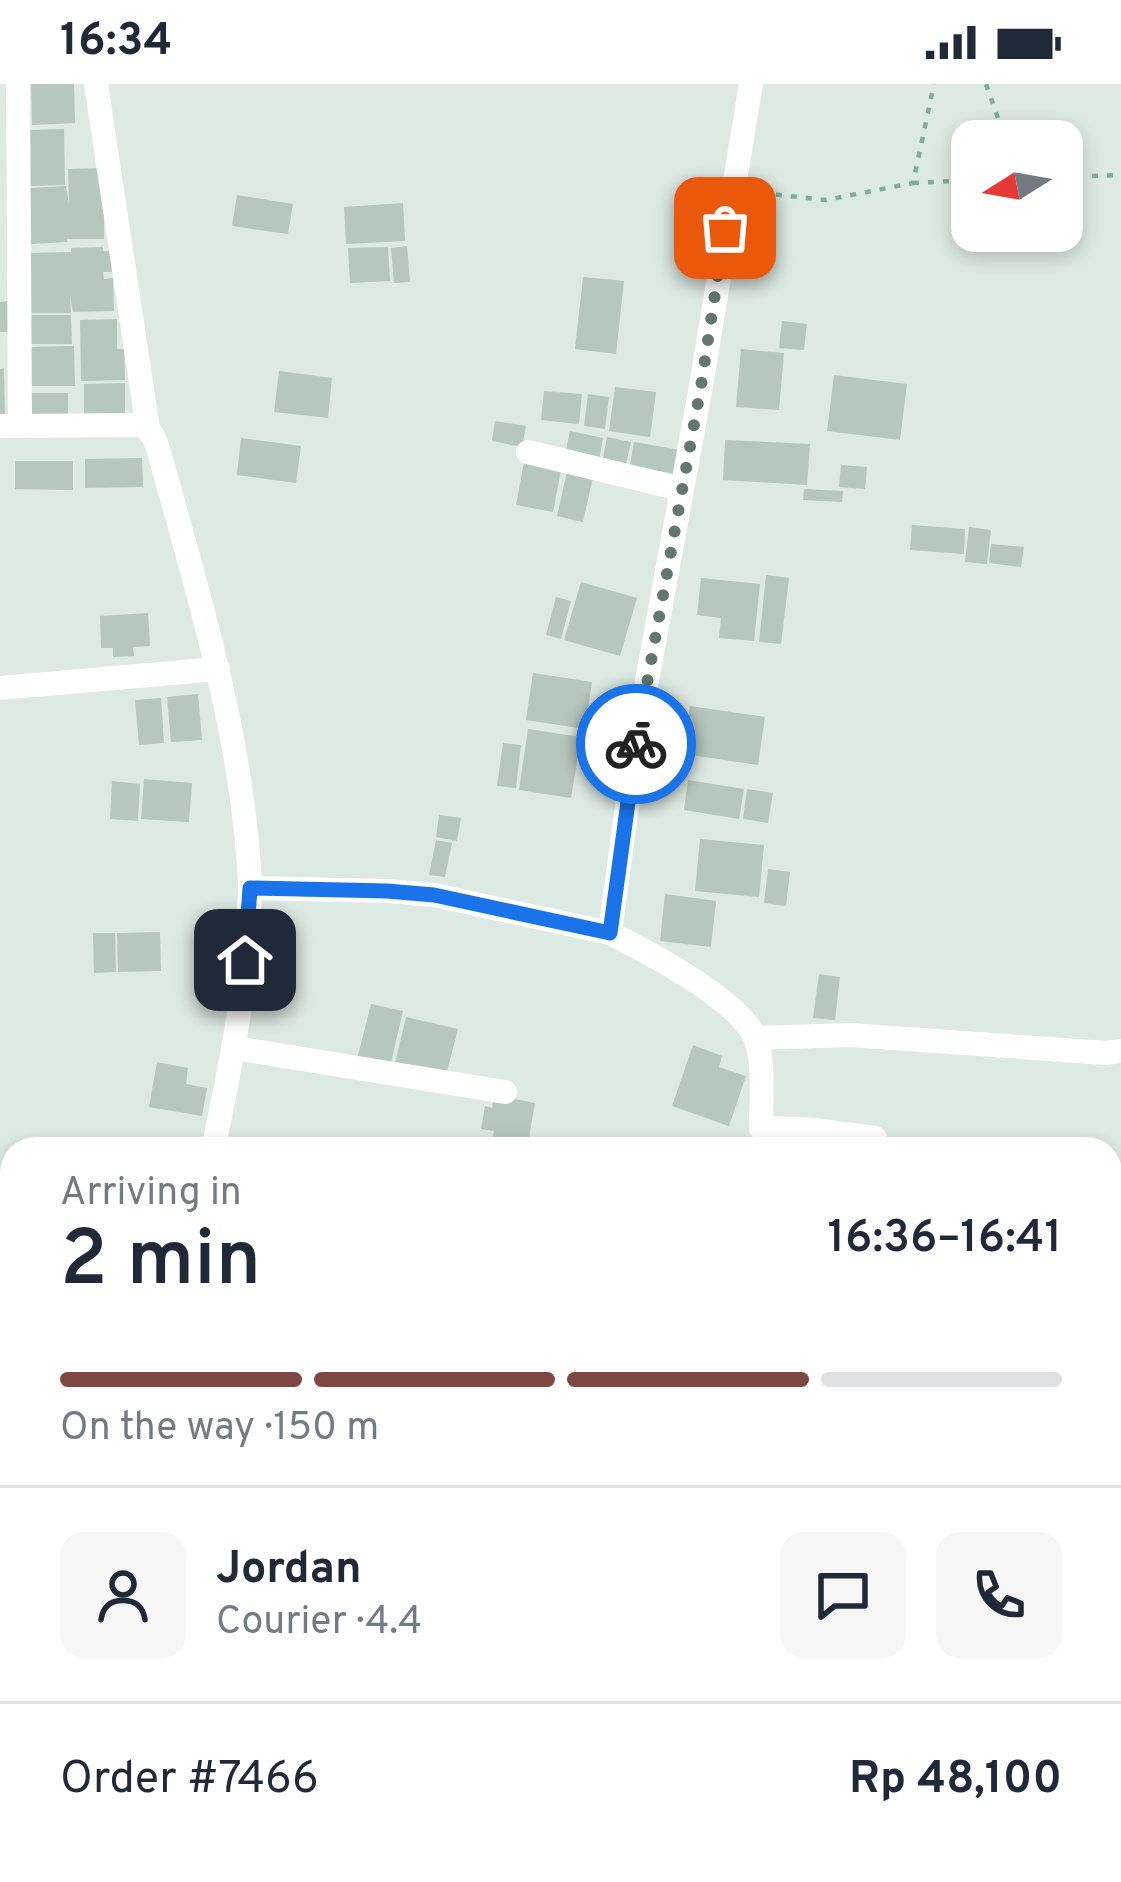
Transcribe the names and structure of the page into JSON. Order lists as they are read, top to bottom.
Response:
{
  "north": "left",
  "page": {
    "status": "16:34",
    "heading": ["2 min", "Arriving in", "16:36–16:41"],
    "panel": [
      "Jordan",
      "Courier · 4.4",
      "Order #7466",
      "Rp 48,100"
    ],
    "bar": "On the way · 150 m"
  }
}
